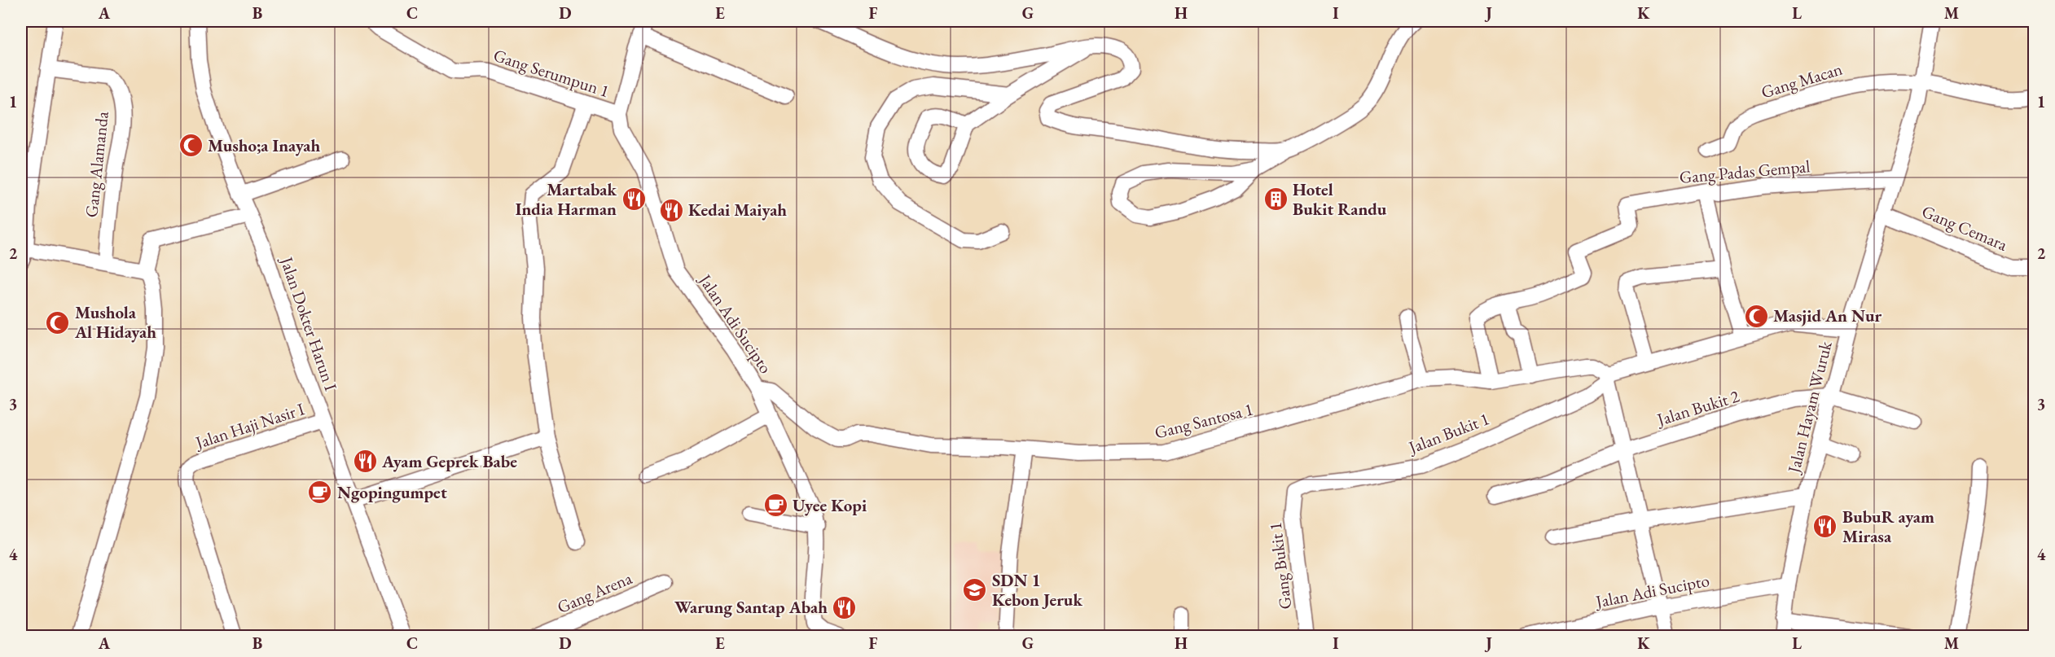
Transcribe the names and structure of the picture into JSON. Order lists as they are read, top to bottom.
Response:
{
  "streets": {
    "street": [
      "Gang Serumpun 1",
      "Gang Macan",
      "Gang Alamanda",
      "Gang Padas Gempal",
      "Gang Cemara",
      "Jalan Dokter Harun I",
      "Jalan Adi Sucipto",
      "Jalan Hayam Wuruk",
      "Jalan Bukit 2",
      "Gang Santosa 1",
      "Jalan Haji Nasir I",
      "Jalan Bukit 1",
      "Gang Bukit 1",
      "Gang Arena"
    ]
  },
  "crossings": [
    ["Gang Serumpun 1", "Jalan Adi Sucipto"],
    ["Gang Macan", "Jalan Hayam Wuruk"],
    ["Gang Padas Gempal", "Jalan Hayam Wuruk"],
    ["Gang Padas Gempal", "Gang Santosa 1"],
    ["Gang Cemara", "Jalan Hayam Wuruk"],
    ["Jalan Dokter Harun I", "Jalan Haji Nasir I"],
    ["Jalan Adi Sucipto", "Jalan Hayam Wuruk"],
    ["Jalan Adi Sucipto", "Gang Santosa 1"],
    ["Jalan Hayam Wuruk", "Jalan Bukit 2"],
    ["Jalan Hayam Wuruk", "Jalan Bukit 1"],
    ["Gang Santosa 1", "Jalan Bukit 1"],
    ["Jalan Bukit 1", "Gang Bukit 1"]
  ],
  "places": {
    "mosque": ["Musho;a Inayah", "Masjid An Nur", "Mushola Al Hidayah"],
    "restaurant": [
      "Martabak India Harman",
      "Kedai Maiyah",
      "Ayam Geprek Babe",
      "BubuR ayam Mirasa",
      "Warung Santap Abah"
    ],
    "building": ["Hotel Bukit Randu"],
    "cafe": ["Ngopingumpet", "Uyee Kopi"],
    "school or university": ["SDN 1 Kebon Jeruk"]
  },
  "grid": {
    "columns": [
      "A",
      "B",
      "C",
      "D",
      "E",
      "F",
      "G",
      "H",
      "I",
      "J",
      "K",
      "L",
      "M"
    ],
    "rows": [
      "1",
      "2",
      "3",
      "4"
    ]
  }
}
